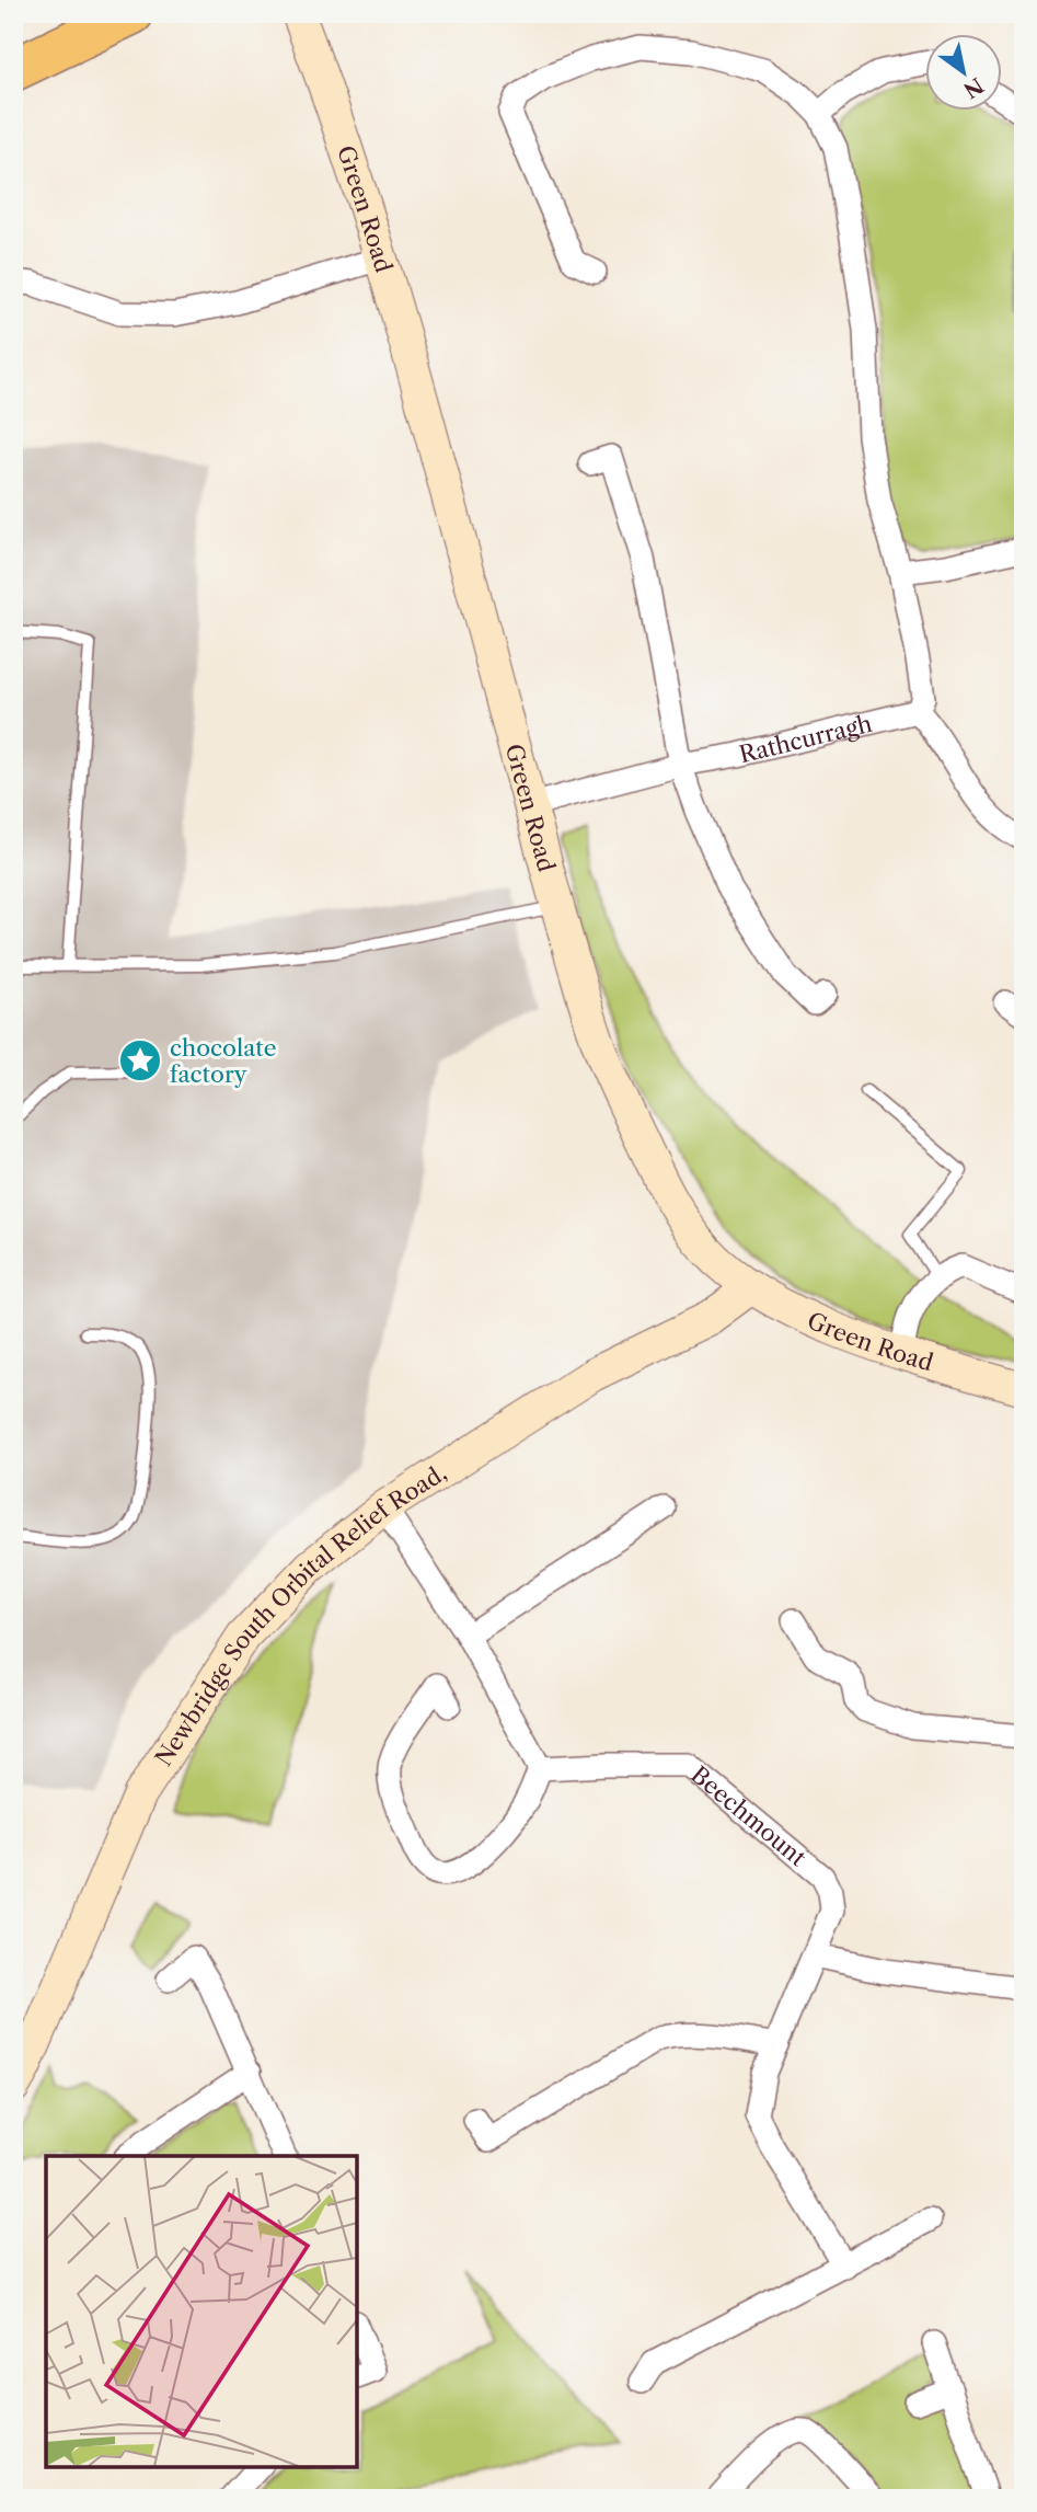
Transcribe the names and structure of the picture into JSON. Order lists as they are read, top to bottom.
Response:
{
  "streets": {
    "street": [
      "Green Road",
      "Rathcurragh",
      "Newbridge South Orbital Relief Road,",
      "Beechmount"
    ]
  },
  "crossings": [
    ["Green Road", "Rathcurragh"],
    ["Green Road", "Newbridge South Orbital Relief Road,"]
  ],
  "places": {
    "place": ["chocolate factory"]
  },
  "north": "bottom right"
}
